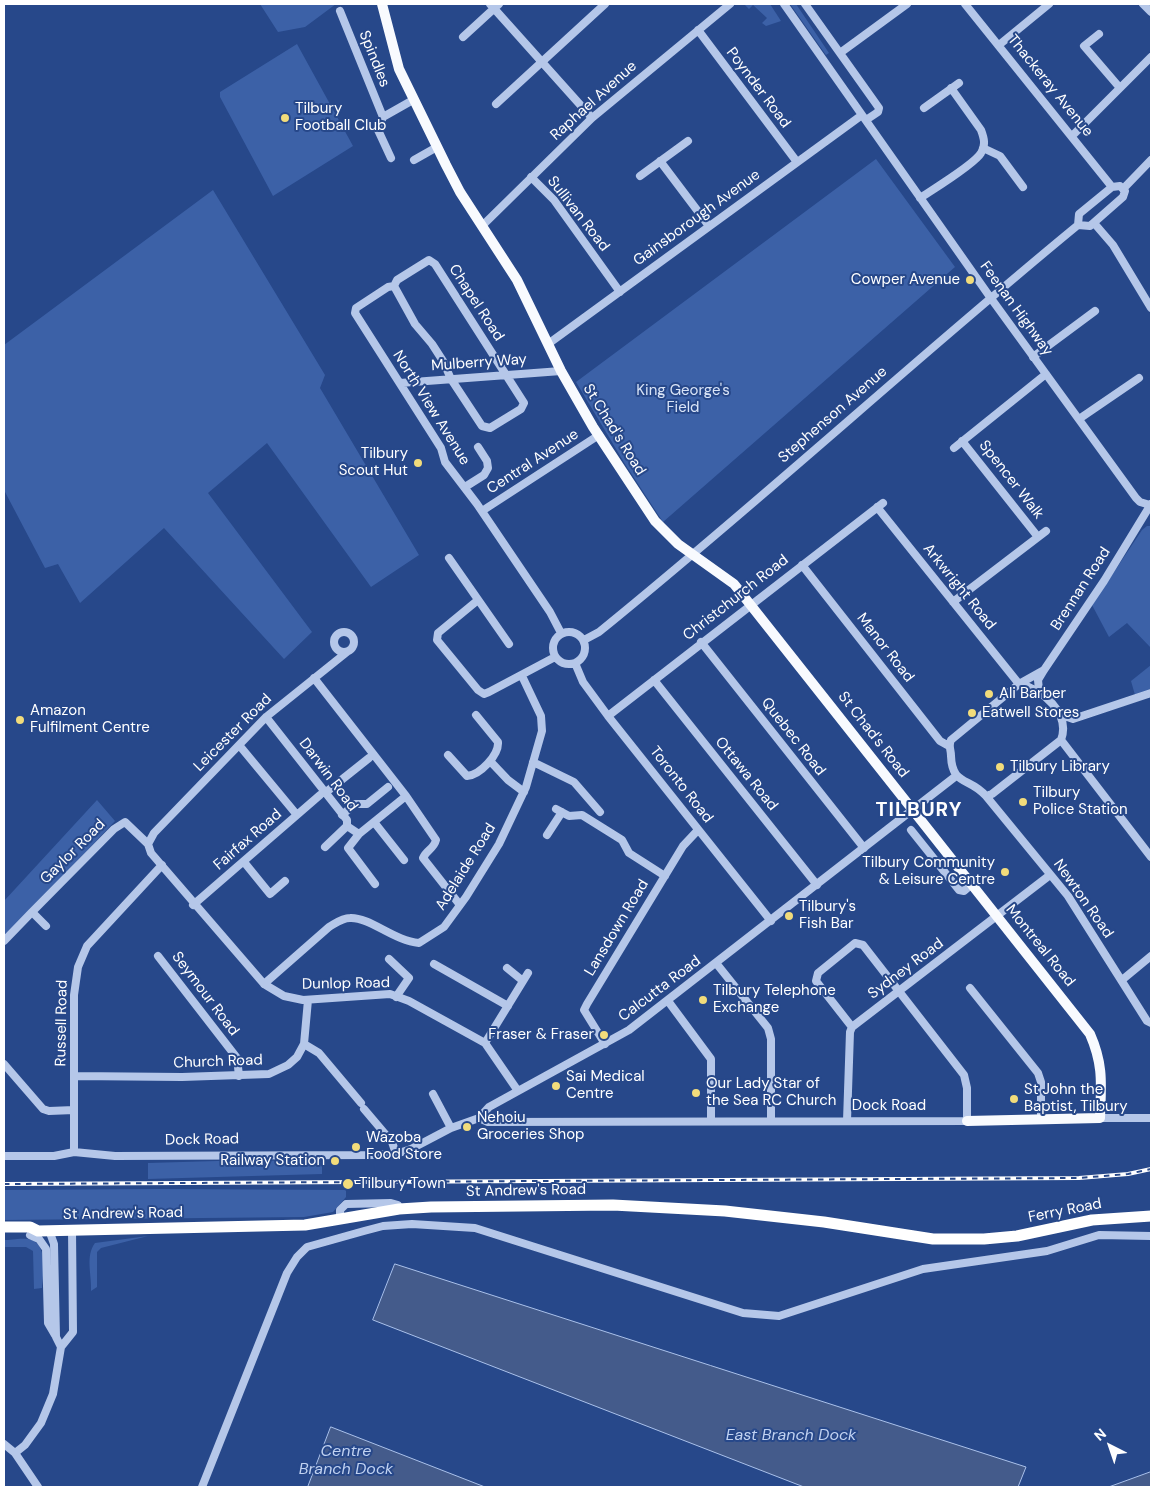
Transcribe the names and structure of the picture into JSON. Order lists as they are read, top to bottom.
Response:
{
  "streets": {
    "highway": ["St Andrew's Road", "Ferry Road"],
    "main road": ["St Chad's Road", "Montreal Road", "Dock Road"],
    "street": [
      "Spindles",
      "Thackeray Avenue",
      "Poynder Road",
      "Raphael Avenue",
      "Sullivan Road",
      "Gainsborough Avenue",
      "Chapel Road",
      "Feenan Highway",
      "Mulberry Way",
      "North View Avenue",
      "Stephenson Avenue",
      "Central Avenue",
      "Spencer Walk",
      "Arkwright Road",
      "Brennan Road",
      "Christchurch Road",
      "Manor Road",
      "Leicester Road",
      "Quebec Road",
      "Ottawa Road",
      "Darwin Road",
      "Toronto Road",
      "Fairfax Road",
      "Gaylor Road",
      "Adelaide Road",
      "Newton Road",
      "Lansdown Road",
      "Sydney Road",
      "Dunlop Road",
      "Calcutta Road",
      "Seymour Road",
      "Russell Road",
      "Church Road"
    ]
  },
  "crossings": [
    ["Poynder Road", "Raphael Avenue"],
    ["Poynder Road", "Gainsborough Avenue"],
    ["Raphael Avenue", "Sullivan Road"],
    ["Raphael Avenue", "St Chad's Road"],
    ["Sullivan Road", "Gainsborough Avenue"],
    ["Gainsborough Avenue", "Feenan Highway"],
    ["Gainsborough Avenue", "St Chad's Road"],
    ["Chapel Road", "Mulberry Way"],
    ["Chapel Road", "North View Avenue"],
    ["Feenan Highway", "Stephenson Avenue"],
    ["Feenan Highway", "Spencer Walk"],
    ["Feenan Highway", "Brennan Road"],
    ["Mulberry Way", "North View Avenue"],
    ["Mulberry Way", "St Chad's Road"],
    ["North View Avenue", "Stephenson Avenue"],
    ["North View Avenue", "Central Avenue"],
    ["North View Avenue", "Toronto Road"],
    ["Stephenson Avenue", "St Chad's Road"],
    ["Stephenson Avenue", "Toronto Road"],
    ["St Chad's Road", "Central Avenue"],
    ["St Chad's Road", "Christchurch Road"],
    ["St Chad's Road", "Montreal Road"],
    ["St Chad's Road", "Calcutta Road"],
    ["Spencer Walk", "Arkwright Road"],
    ["Arkwright Road", "Christchurch Road"],
    ["Christchurch Road", "Manor Road"],
    ["Christchurch Road", "Quebec Road"],
    ["Christchurch Road", "Ottawa Road"],
    ["Christchurch Road", "Toronto Road"],
    ["Leicester Road", "Darwin Road"],
    ["Leicester Road", "Gaylor Road"],
    ["Leicester Road", "Dunlop Road"],
    ["Quebec Road", "Calcutta Road"],
    ["Ottawa Road", "Calcutta Road"],
    ["Darwin Road", "Fairfax Road"],
    ["Toronto Road", "Lansdown Road"],
    ["Toronto Road", "Calcutta Road"],
    ["Fairfax Road", "Dunlop Road"],
    ["Gaylor Road", "Dunlop Road"],
    ["Adelaide Road", "Dunlop Road"],
    ["Newton Road", "Sydney Road"],
    ["Lansdown Road", "Calcutta Road"],
    ["Montreal Road", "Sydney Road"],
    ["Montreal Road", "Calcutta Road"],
    ["Montreal Road", "Dock Road"],
    ["Dunlop Road", "Calcutta Road"],
    ["Dunlop Road", "Russell Road"],
    ["Calcutta Road", "Dock Road"],
    ["Seymour Road", "Church Road"],
    ["Russell Road", "Church Road"],
    ["Russell Road", "Dock Road"],
    ["St Andrew's Road", "Ferry Road"]
  ],
  "districts": ["TILBURY"],
  "water": ["East Branch Dock", "Centre Branch Dock"],
  "parks": ["King George's Field"],
  "places": [
    "Tilbury Football Club",
    "Cowper Avenue",
    "Tilbury Scout Hut",
    "Ali Barber",
    "Eatwell Stores",
    "Amazon Fulfilment Centre",
    "Tilbury Library",
    "Tilbury Police Station",
    "Tilbury Community & Leisure Centre",
    "Tilbury's Fish Bar",
    "Tilbury Telephone Exchange",
    "Fraser & Fraser",
    "Sai Medical Centre",
    "Our Lady Star of the Sea RC Church",
    "St John the Baptist, Tilbury",
    "Nehoiu Groceries Shop",
    "Wazoba Food Store",
    "Railway Station",
    "Tilbury Town"
  ],
  "north": "top left"
}
